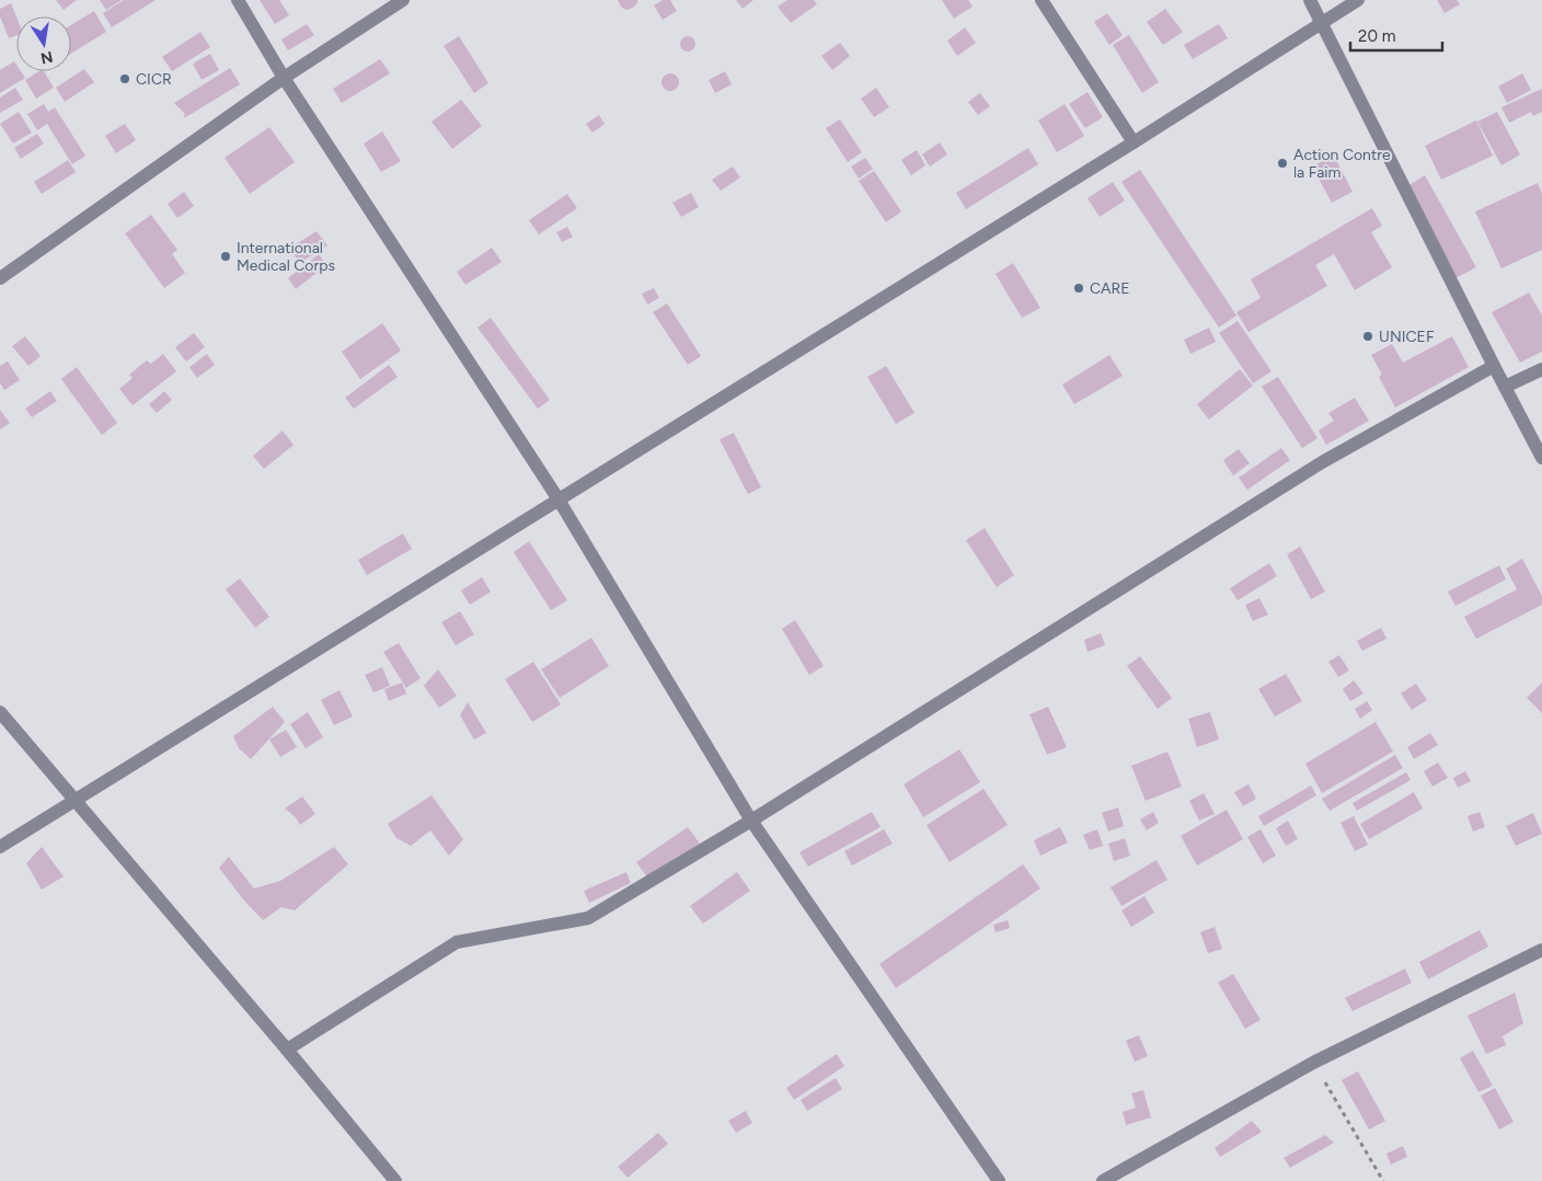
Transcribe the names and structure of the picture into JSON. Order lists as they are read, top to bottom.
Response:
{
  "places": [
    "CICR",
    "Action Contre la Faim",
    "International Medical Corps",
    "CARE",
    "UNICEF"
  ],
  "scale_bar": "20 m",
  "north": "bottom"
}
